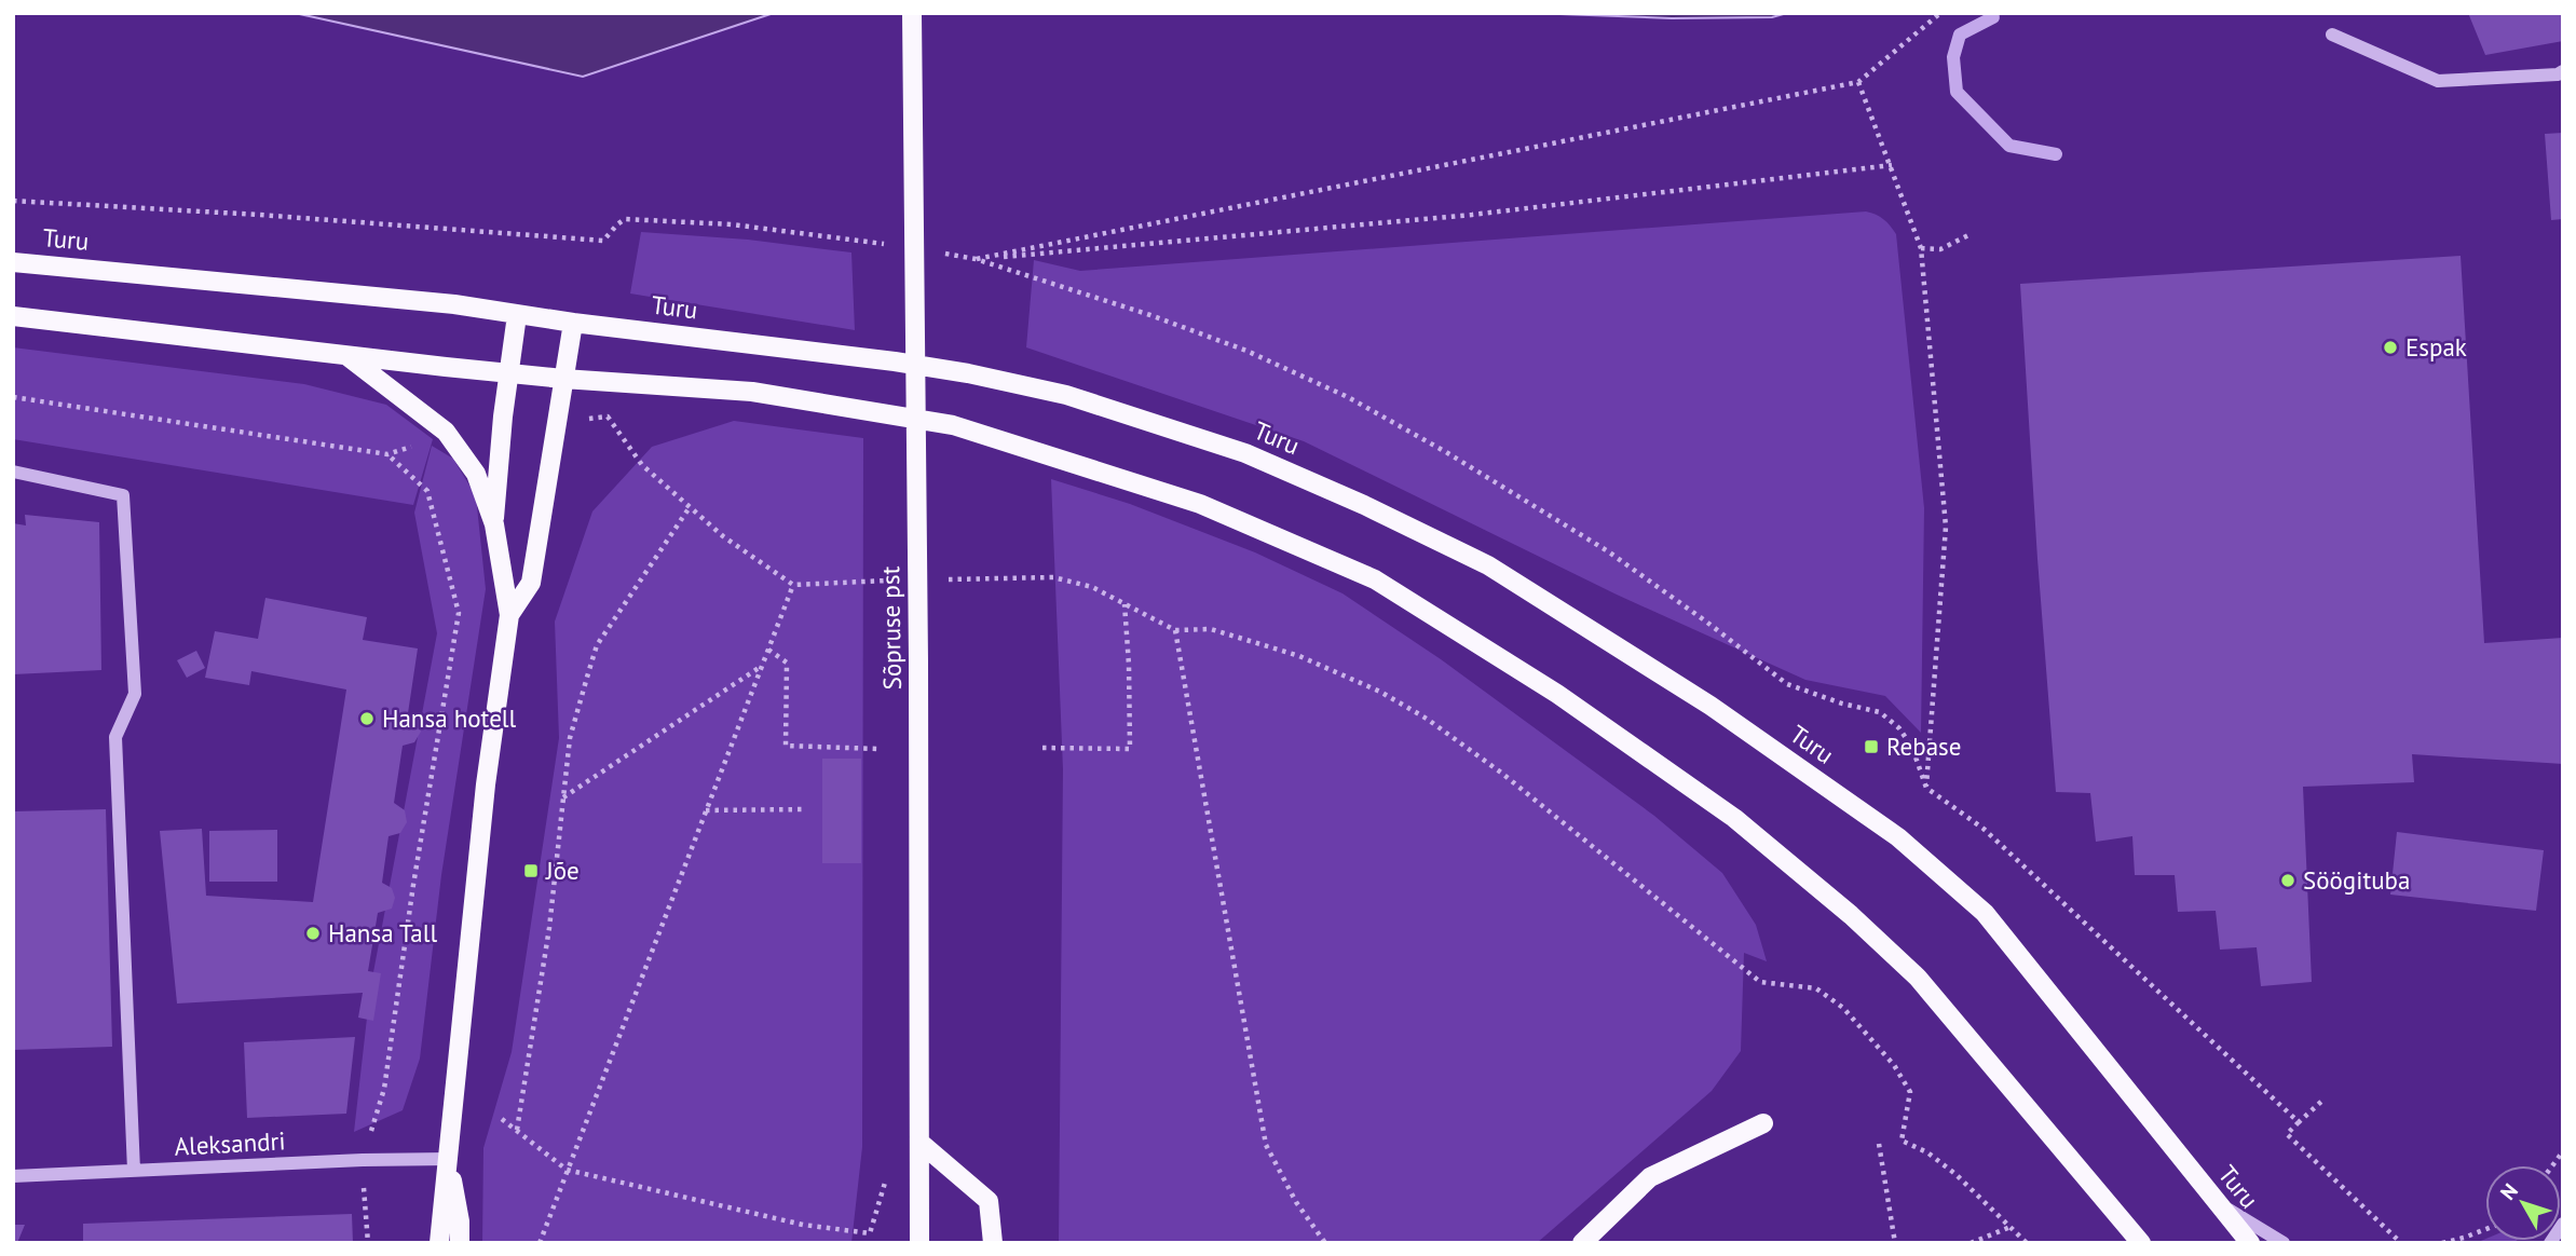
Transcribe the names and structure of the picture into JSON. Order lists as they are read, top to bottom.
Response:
{
  "streets": {
    "main road": ["Turu", "Sõpruse pst"],
    "street": ["Aleksandri"]
  },
  "places": {
    "other": [
      "Espak",
      "Hansa hotell",
      "Söögituba",
      "Hansa Tall"
    ],
    "transit": ["Rebase", "Jõe"]
  },
  "north": "top left"
}
